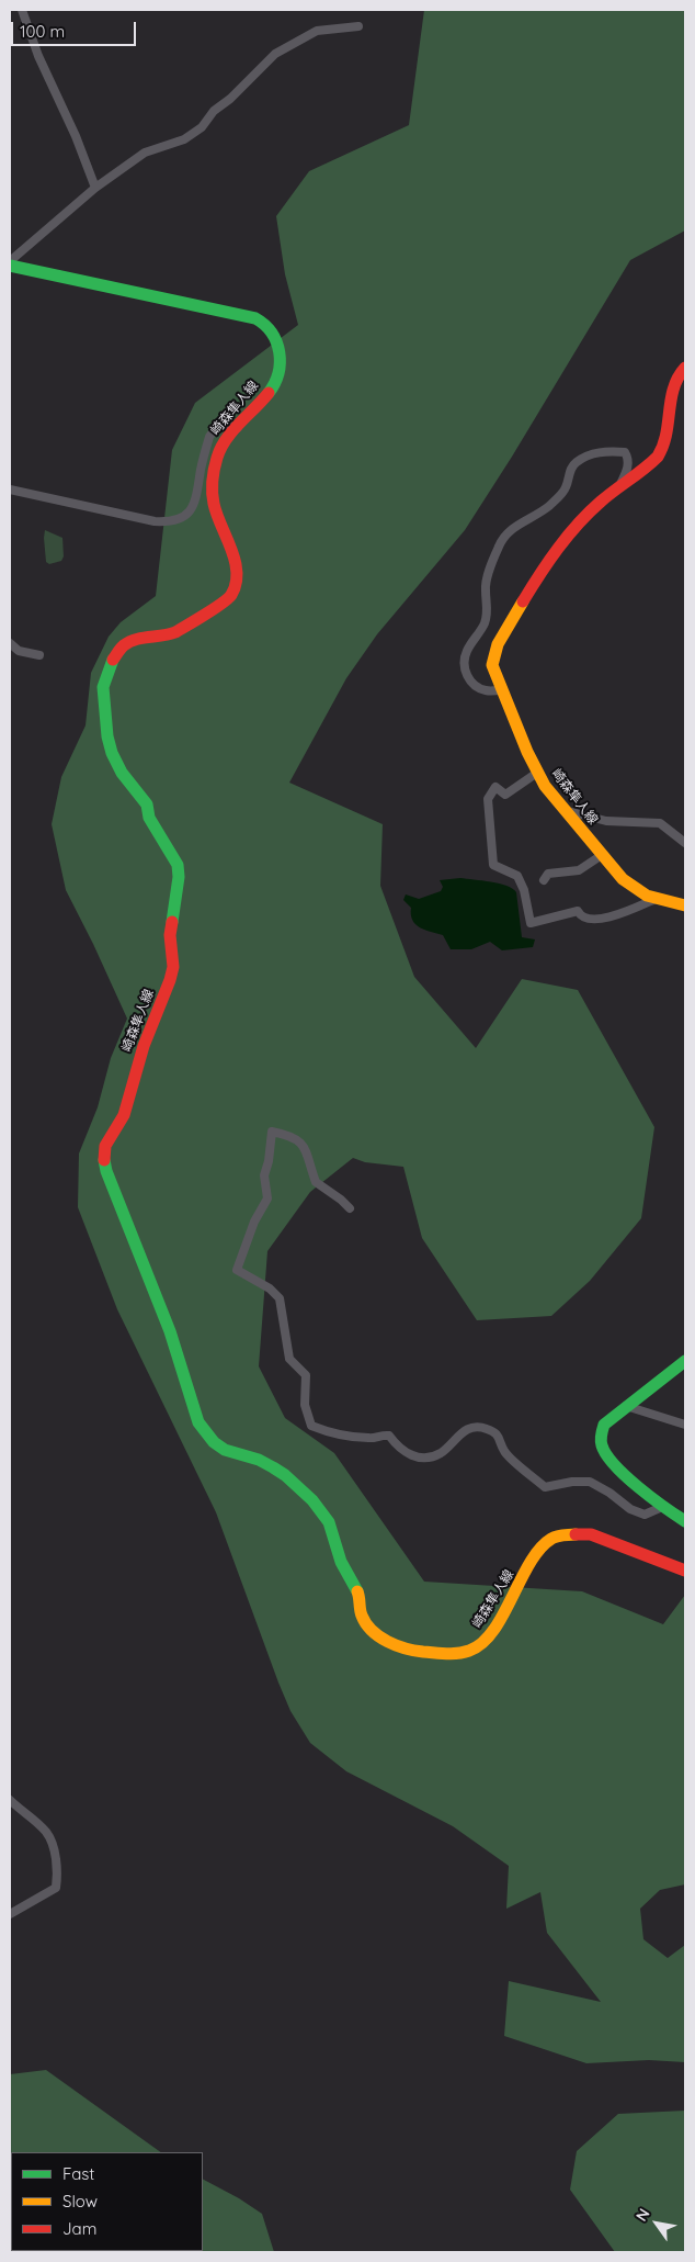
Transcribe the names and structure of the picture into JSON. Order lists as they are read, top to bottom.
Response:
{
  "streets": {
    "main road": ["崎森隼人線"]
  },
  "legend": ["Fast", "Slow", "Jam"],
  "scale_bar": "100 m",
  "north": "top left"
}
